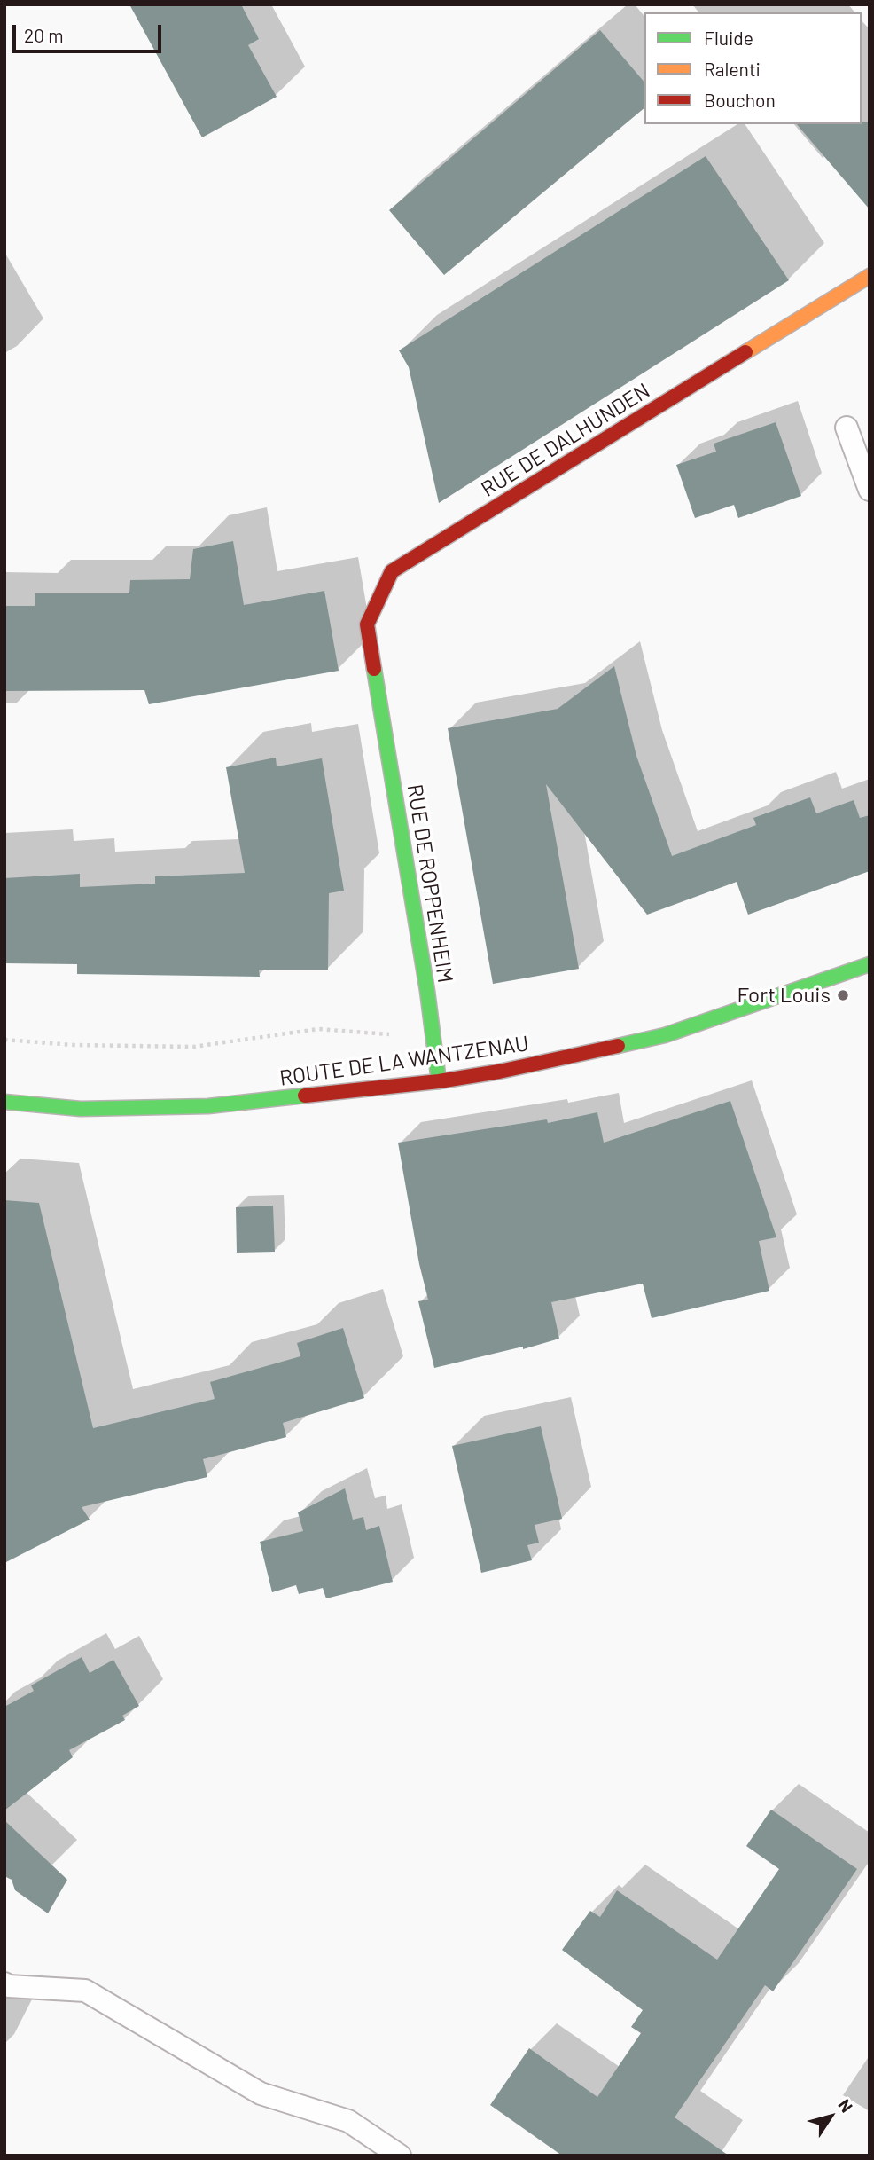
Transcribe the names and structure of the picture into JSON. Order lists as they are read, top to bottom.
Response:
{
  "streets": {
    "street": ["RUE DE DALHUNDEN", "RUE DE ROPPENHEIM", "ROUTE DE LA WANTZENAU"]
  },
  "crossings": [
    ["RUE DE DALHUNDEN", "RUE DE ROPPENHEIM"],
    ["RUE DE ROPPENHEIM", "ROUTE DE LA WANTZENAU"]
  ],
  "places": ["Fort Louis"],
  "legend": ["Fluide", "Ralenti", "Bouchon"],
  "scale_bar": "20 m",
  "north": "top right"
}
